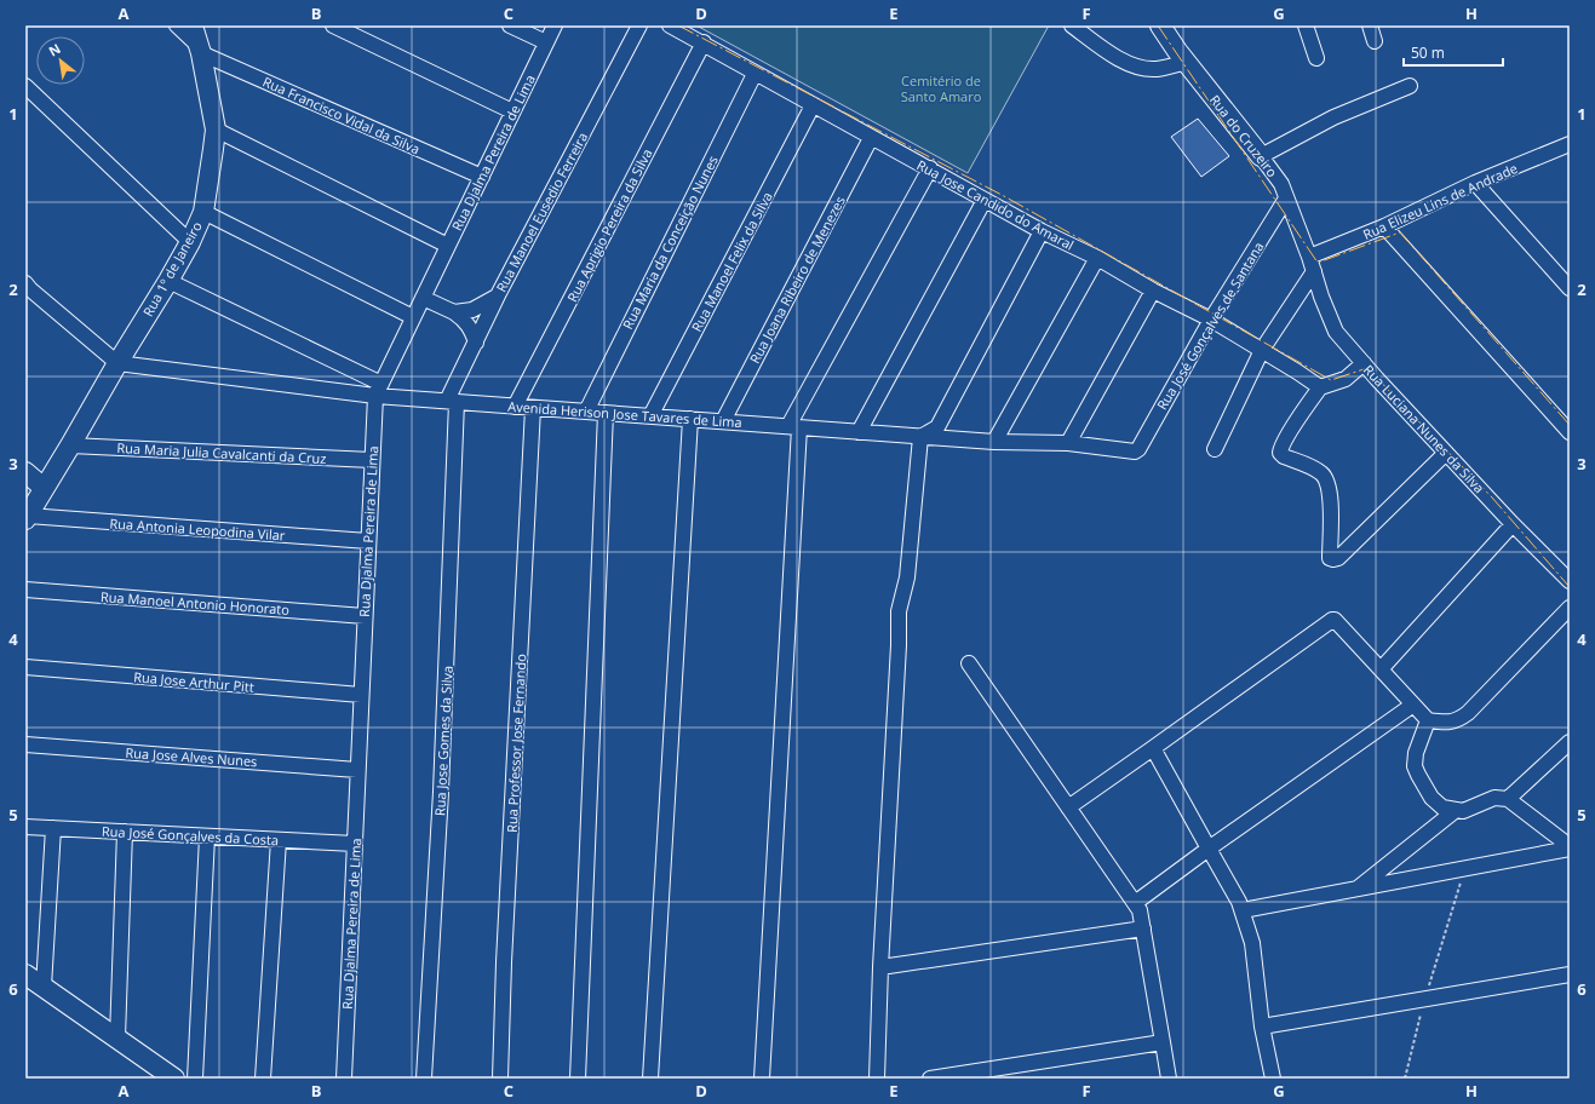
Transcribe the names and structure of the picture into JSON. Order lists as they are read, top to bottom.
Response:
{
  "streets": {
    "main road": ["Rua do Cruzeiro", "Rua 1º de Janeiro"],
    "street": [
      "Rua Francisco Vidal da Silva",
      "Rua Djalma Pereira de Lima",
      "Rua Elizeu Lins de Andrade",
      "Rua Jose Candido do Amaral",
      "Rua Manoel Eusedio Ferreira",
      "Rua Aprigio Pereira da Silva",
      "Rua Maria da Conceição Nunes",
      "Rua Manoel Felix da Silva",
      "Rua Joana Ribeiro de Menezes",
      "Rua José Gonçalves de Santana",
      "Avenida Herison Jose Tavares de Lima",
      "Rua Luciana Nunes da Silva",
      "Rua Maria Julia Cavalcanti da Cruz",
      "Rua Antonia Leopodina Vilar",
      "Rua Manoel Antonio Honorato",
      "Rua Jose Arthur Pitt",
      "Rua Jose Gomes da Silva",
      "Rua Professor Jose Fernando",
      "Rua Jose Alves Nunes",
      "Rua José Gonçalves da Costa"
    ]
  },
  "crossings": [
    ["Rua Francisco Vidal da Silva", "Rua Djalma Pereira de Lima"],
    ["Rua Francisco Vidal da Silva", "Rua 1º de Janeiro"],
    ["Rua do Cruzeiro", "Rua Elizeu Lins de Andrade"],
    ["Rua do Cruzeiro", "Rua José Gonçalves de Santana"],
    ["Rua do Cruzeiro", "Rua Luciana Nunes da Silva"],
    ["Rua Djalma Pereira de Lima", "Avenida Herison Jose Tavares de Lima"],
    ["Rua Djalma Pereira de Lima", "Rua Maria Julia Cavalcanti da Cruz"],
    ["Rua Djalma Pereira de Lima", "Rua Antonia Leopodina Vilar"],
    ["Rua Djalma Pereira de Lima", "Rua Manoel Antonio Honorato"],
    ["Rua Djalma Pereira de Lima", "Rua Jose Arthur Pitt"],
    ["Rua Djalma Pereira de Lima", "Rua Jose Alves Nunes"],
    ["Rua Djalma Pereira de Lima", "Rua José Gonçalves da Costa"],
    ["Rua Elizeu Lins de Andrade", "Rua Luciana Nunes da Silva"],
    ["Rua Jose Candido do Amaral", "Rua Aprigio Pereira da Silva"],
    ["Rua Jose Candido do Amaral", "Rua Maria da Conceição Nunes"],
    ["Rua Jose Candido do Amaral", "Rua Manoel Felix da Silva"],
    ["Rua Jose Candido do Amaral", "Rua Joana Ribeiro de Menezes"],
    ["Rua Jose Candido do Amaral", "Rua José Gonçalves de Santana"],
    ["Rua Manoel Eusedio Ferreira", "Avenida Herison Jose Tavares de Lima"],
    ["Rua Manoel Eusedio Ferreira", "Rua Jose Gomes da Silva"],
    ["Rua Aprigio Pereira da Silva", "Avenida Herison Jose Tavares de Lima"],
    ["Rua Maria da Conceição Nunes", "Avenida Herison Jose Tavares de Lima"],
    ["Rua Manoel Felix da Silva", "Avenida Herison Jose Tavares de Lima"],
    ["Rua 1º de Janeiro", "Avenida Herison Jose Tavares de Lima"],
    ["Rua 1º de Janeiro", "Rua Maria Julia Cavalcanti da Cruz"],
    ["Rua 1º de Janeiro", "Rua Antonia Leopodina Vilar"],
    ["Rua Joana Ribeiro de Menezes", "Avenida Herison Jose Tavares de Lima"],
    ["Rua José Gonçalves de Santana", "Avenida Herison Jose Tavares de Lima"],
    ["Avenida Herison Jose Tavares de Lima", "Rua Jose Gomes da Silva"],
    ["Avenida Herison Jose Tavares de Lima", "Rua Professor Jose Fernando"]
  ],
  "parks": ["Cemitério de Santo Amaro"],
  "scale_bar": "50 m",
  "north": "top left",
  "grid": {
    "columns": [
      "A",
      "B",
      "C",
      "D",
      "E",
      "F",
      "G",
      "H"
    ],
    "rows": [
      "1",
      "2",
      "3",
      "4",
      "5",
      "6"
    ]
  }
}
